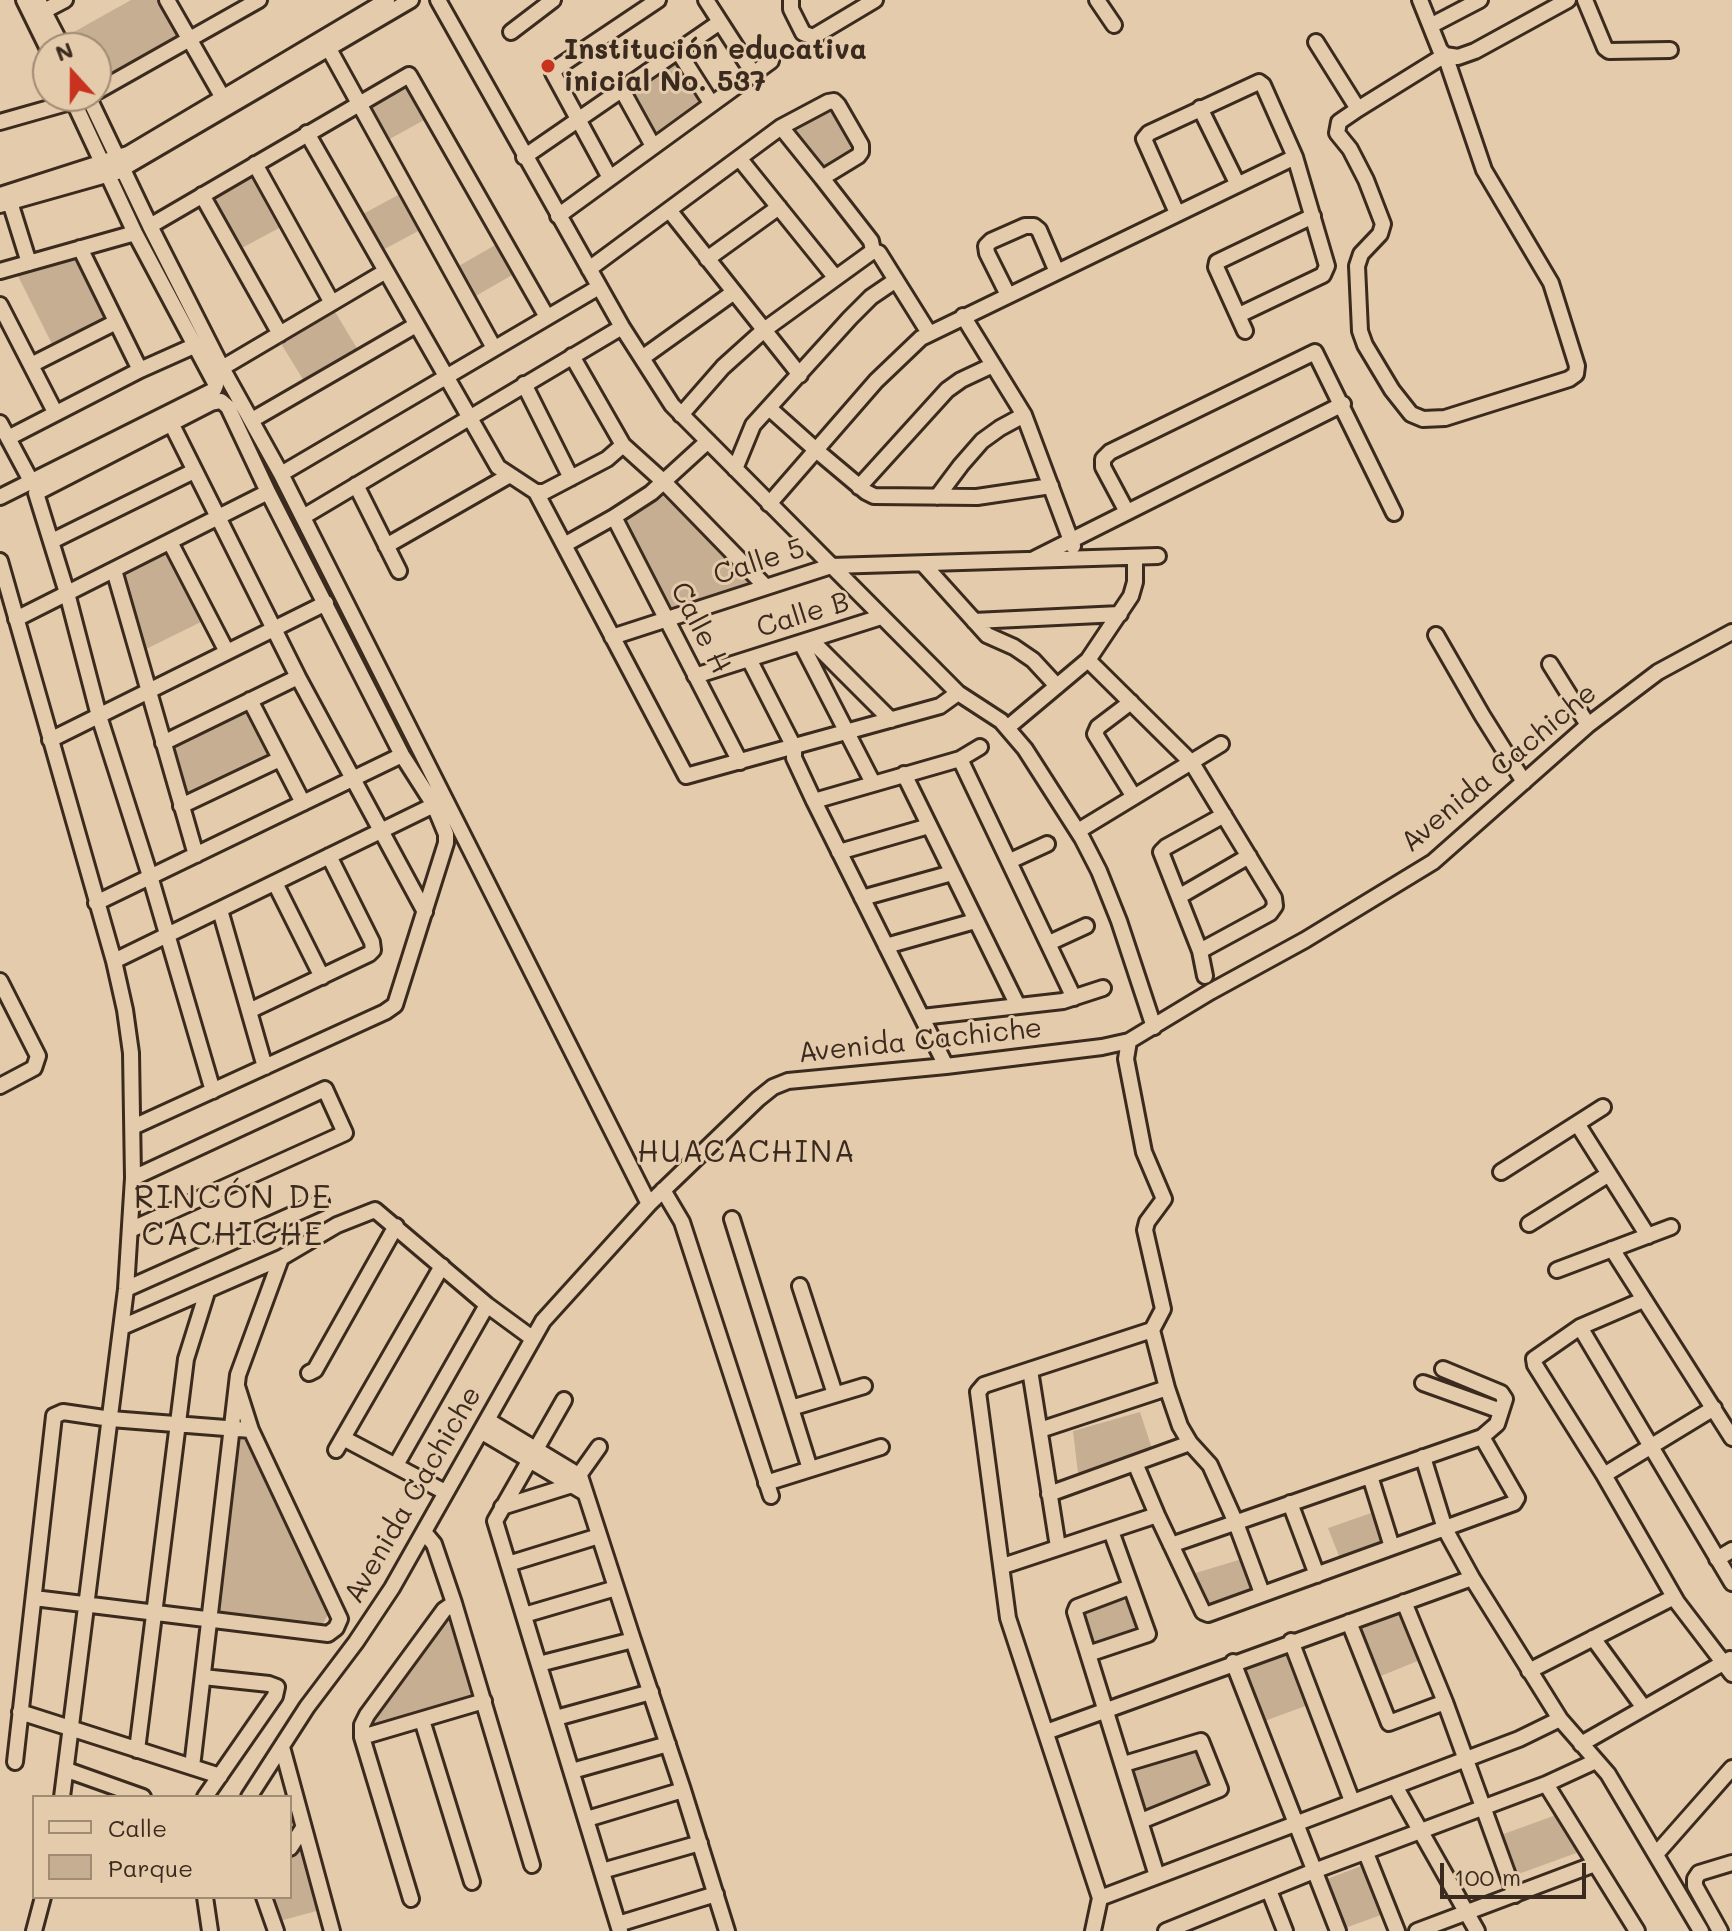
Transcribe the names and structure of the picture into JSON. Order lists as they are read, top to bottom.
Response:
{
  "streets": {
    "street": [
      "Calle 5",
      "Calle B",
      "Calle H",
      "Avenida Cachiche"
    ]
  },
  "crossings": [
    ["Calle 5", "Calle H"],
    ["Calle B", "Calle H"]
  ],
  "districts": ["HUACACHINA", "RINCÓN DE CACHICHE"],
  "places": ["Institución educativa inicial No. 537"],
  "legend": ["Calle", "Parque"],
  "scale_bar": "100 m",
  "north": "top"
}
